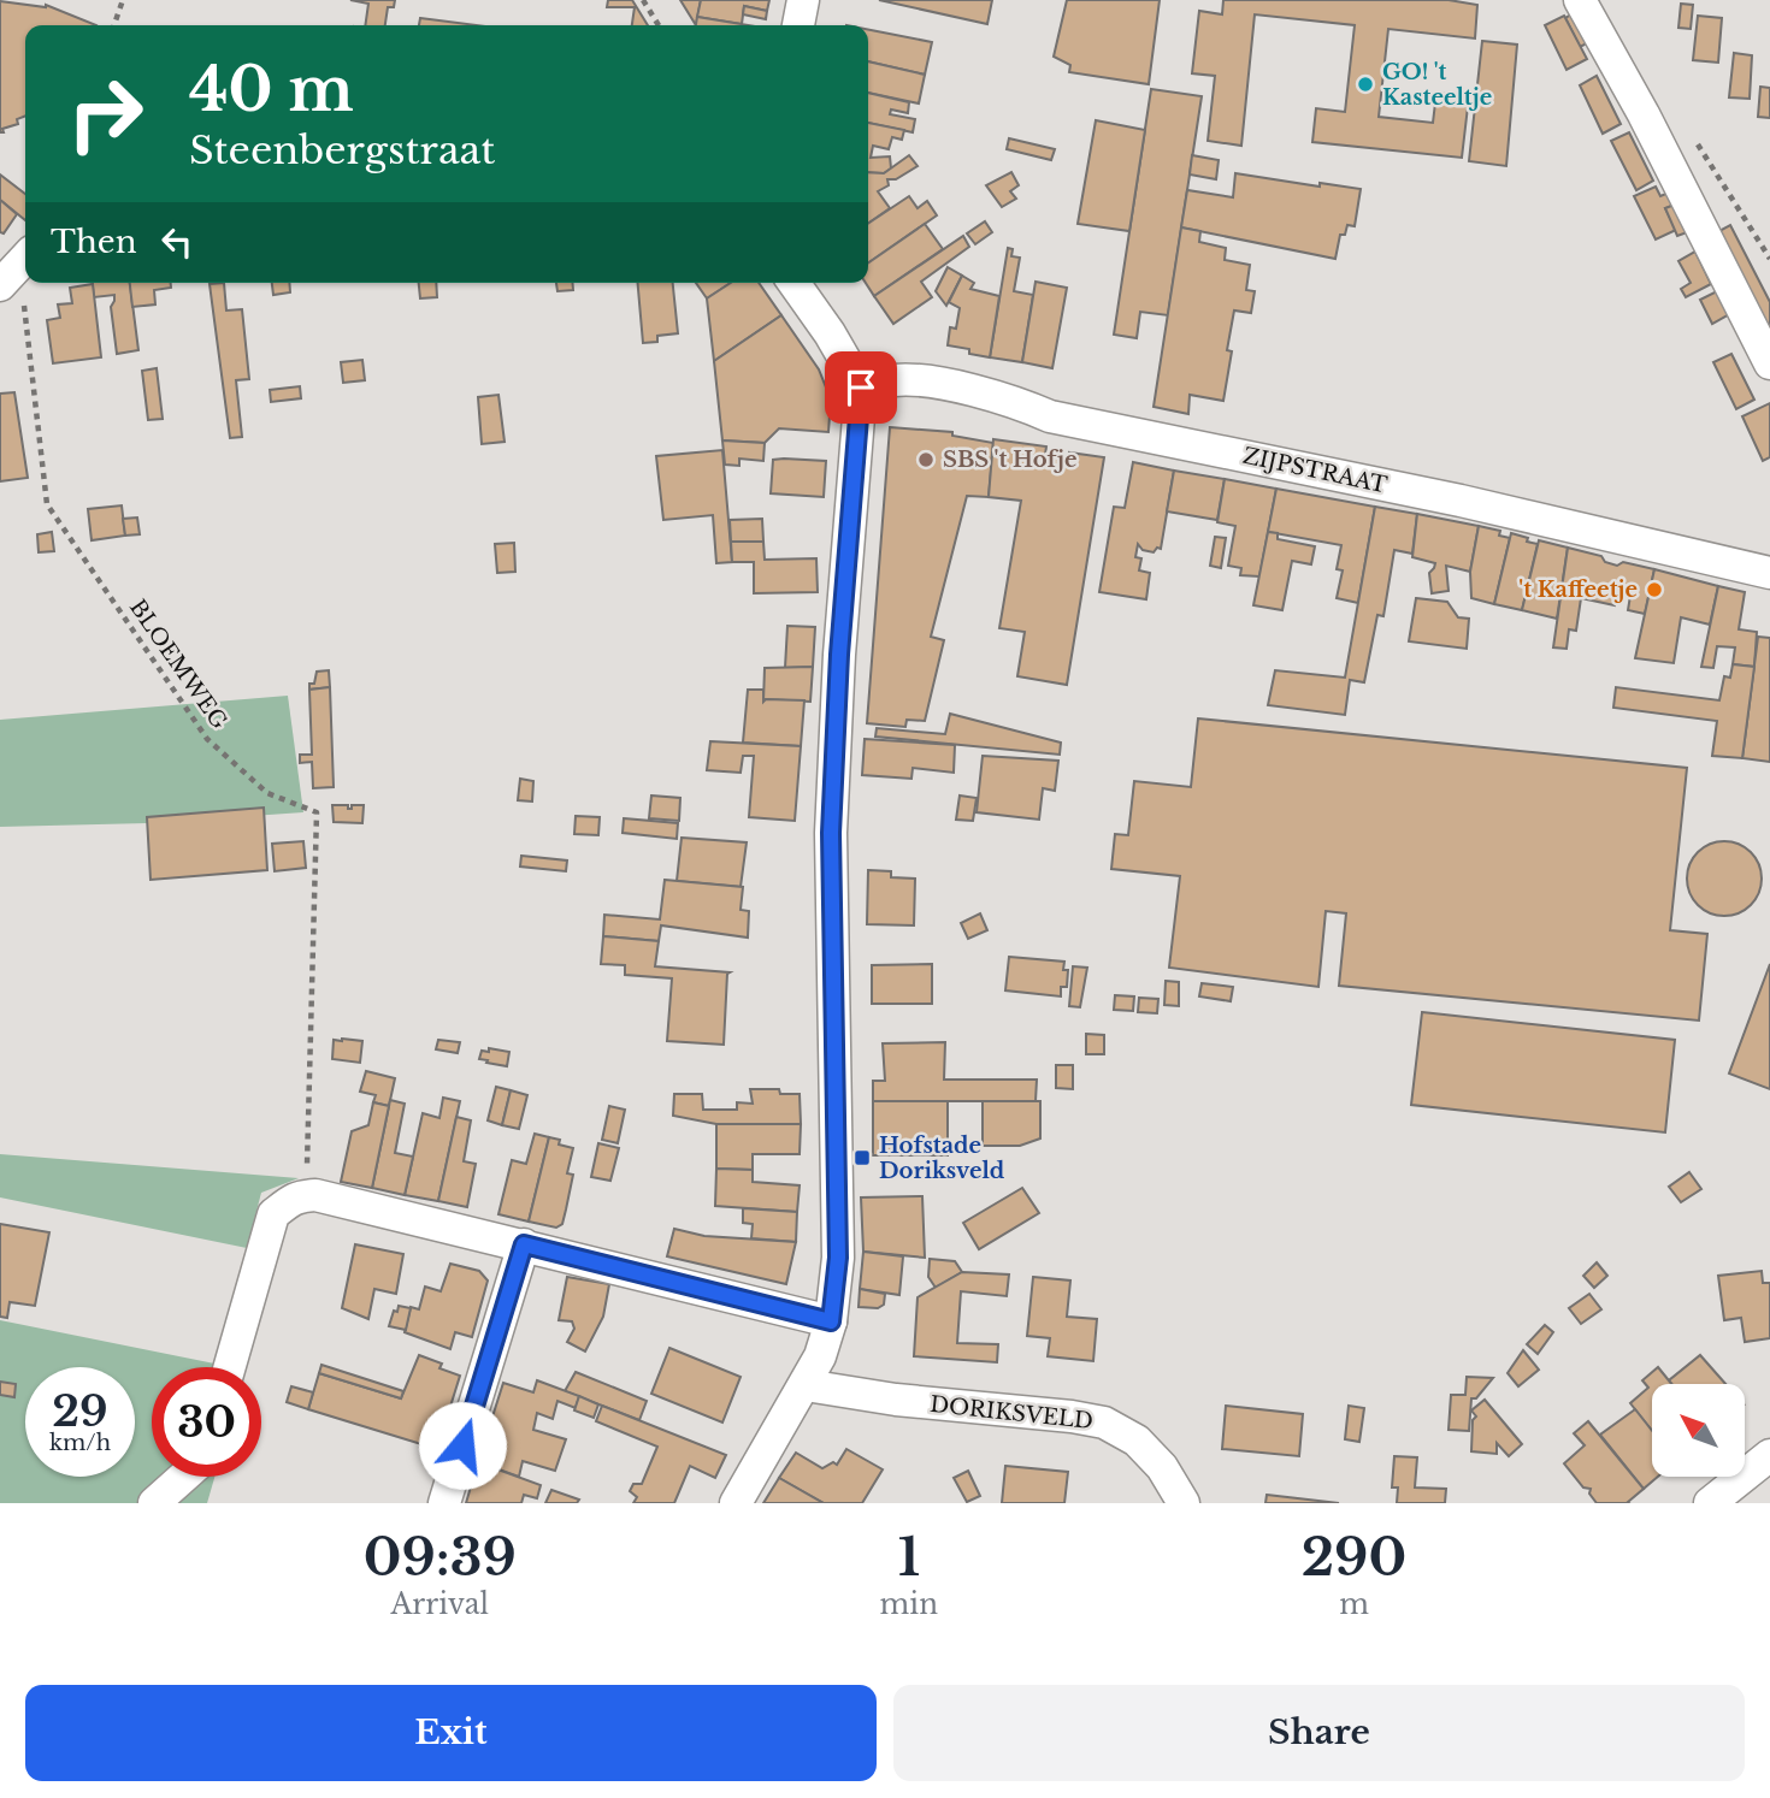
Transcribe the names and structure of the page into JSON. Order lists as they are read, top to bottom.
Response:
{
  "streets": {
    "street": ["ZIJPSTRAAT", "DORIKSVELD"],
    "path": ["BLOEMWEG"]
  },
  "places": {
    "other": ["GO! 't Kasteeltje", "SBS 't Hofje", "'t Kaffeetje"],
    "transit": ["Hofstade Doriksveld"]
  },
  "north": "top left",
  "page": {
    "turn": ["40 m", "Steenbergstraat"],
    "then": "Then",
    "speed": "29 km/h",
    "limit": "30",
    "eta": [
      "09:39",
      "Arrival",
      "1",
      "min",
      "290",
      "m"
    ],
    "buttons": ["Exit", "Share"]
  }
}
